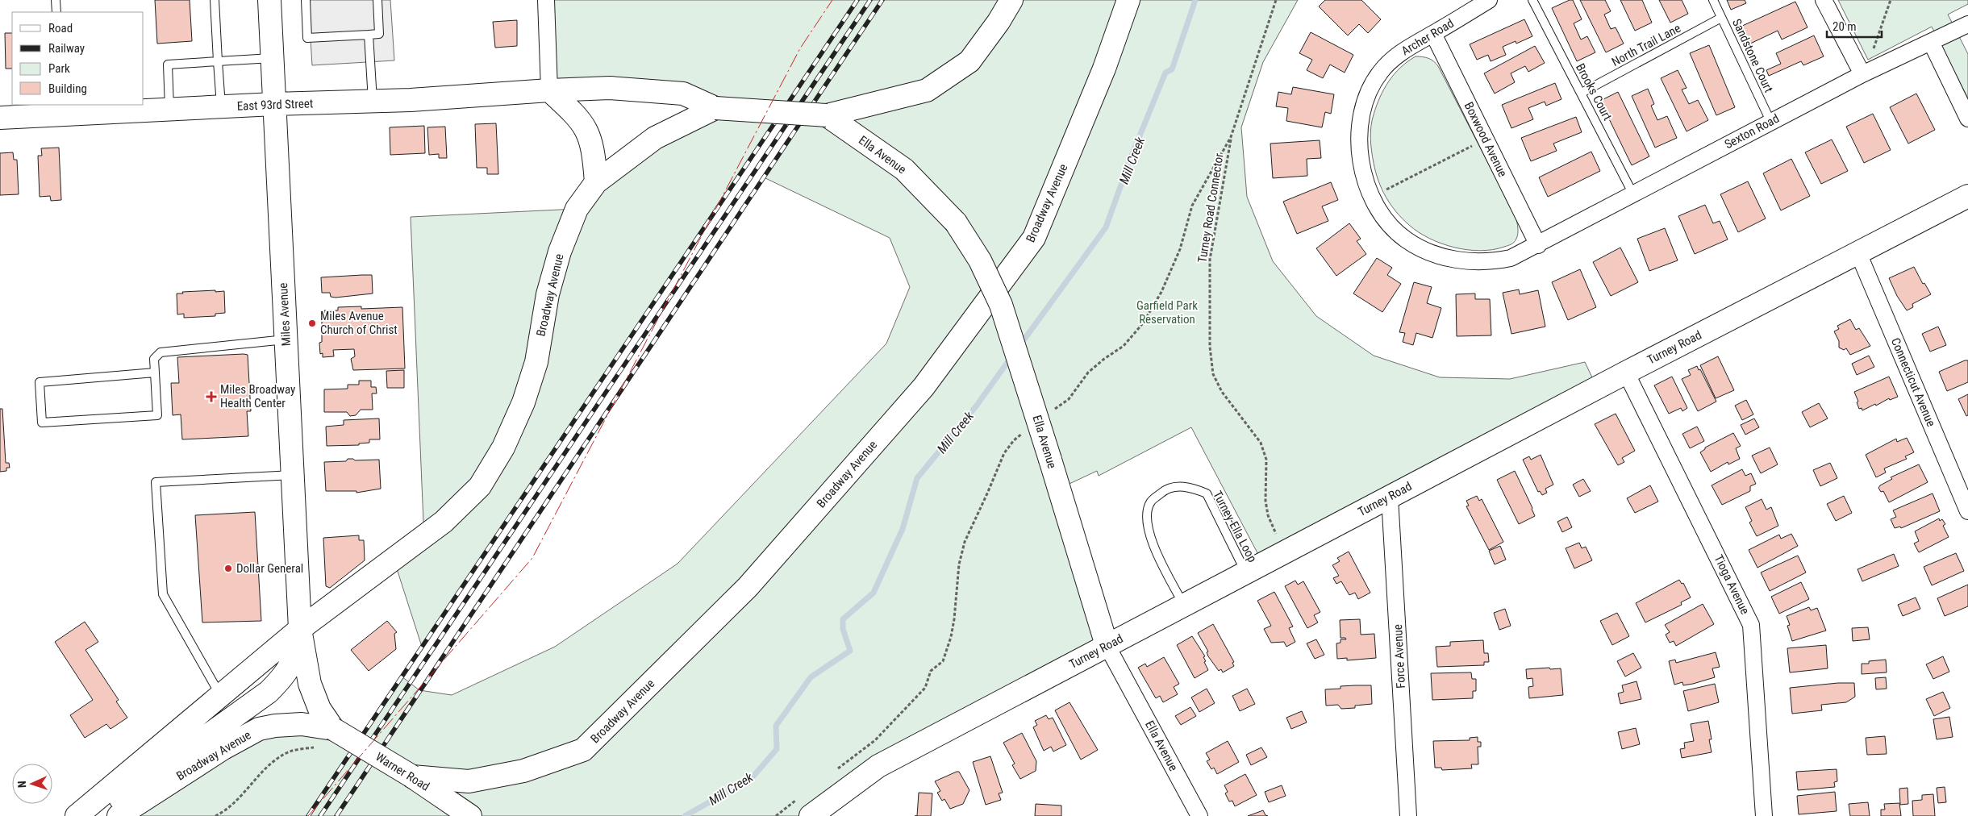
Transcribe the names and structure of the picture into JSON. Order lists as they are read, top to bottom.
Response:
{
  "streets": {
    "main road": [
      "East 93rd Street",
      "Ella Avenue",
      "Broadway Avenue",
      "Miles Avenue",
      "Turney Road",
      "Warner Road"
    ],
    "street": [
      "Archer Road",
      "Sexton Road",
      "Boxwood Avenue",
      "Connecticut Avenue",
      "Tioga Avenue",
      "Force Avenue"
    ],
    "lane": [
      "North Trail Lane",
      "Sandstone Court",
      "Brooks Court",
      "Turney-Ella Loop"
    ],
    "path": ["Turney Road Connector"]
  },
  "crossings": [
    ["Archer Road", "Sexton Road"],
    ["Archer Road", "Boxwood Avenue"],
    ["North Trail Lane", "Sandstone Court"],
    ["North Trail Lane", "Brooks Court"],
    ["Sandstone Court", "Sexton Road"],
    ["Brooks Court", "Sexton Road"],
    ["East 93rd Street", "Broadway Avenue"],
    ["East 93rd Street", "Miles Avenue"],
    ["Sexton Road", "Boxwood Avenue"],
    ["Ella Avenue", "Turney Road"],
    ["Broadway Avenue", "Miles Avenue"],
    ["Broadway Avenue", "Warner Road"],
    ["Turney Road Connector", "Turney Road"],
    ["Turney Road", "Connecticut Avenue"],
    ["Turney Road", "Turney-Ella Loop"],
    ["Turney Road", "Tioga Avenue"],
    ["Turney Road", "Force Avenue"]
  ],
  "water": ["Mill Creek"],
  "parks": ["Garfield Park Reservation"],
  "places": {
    "other": ["Miles Avenue Church of Christ", "Dollar General"],
    "health": ["Miles Broadway Health Center"]
  },
  "legend": [
    "Road",
    "Railway",
    "Park",
    "Building"
  ],
  "scale_bar": "20 m",
  "north": "left"
}
